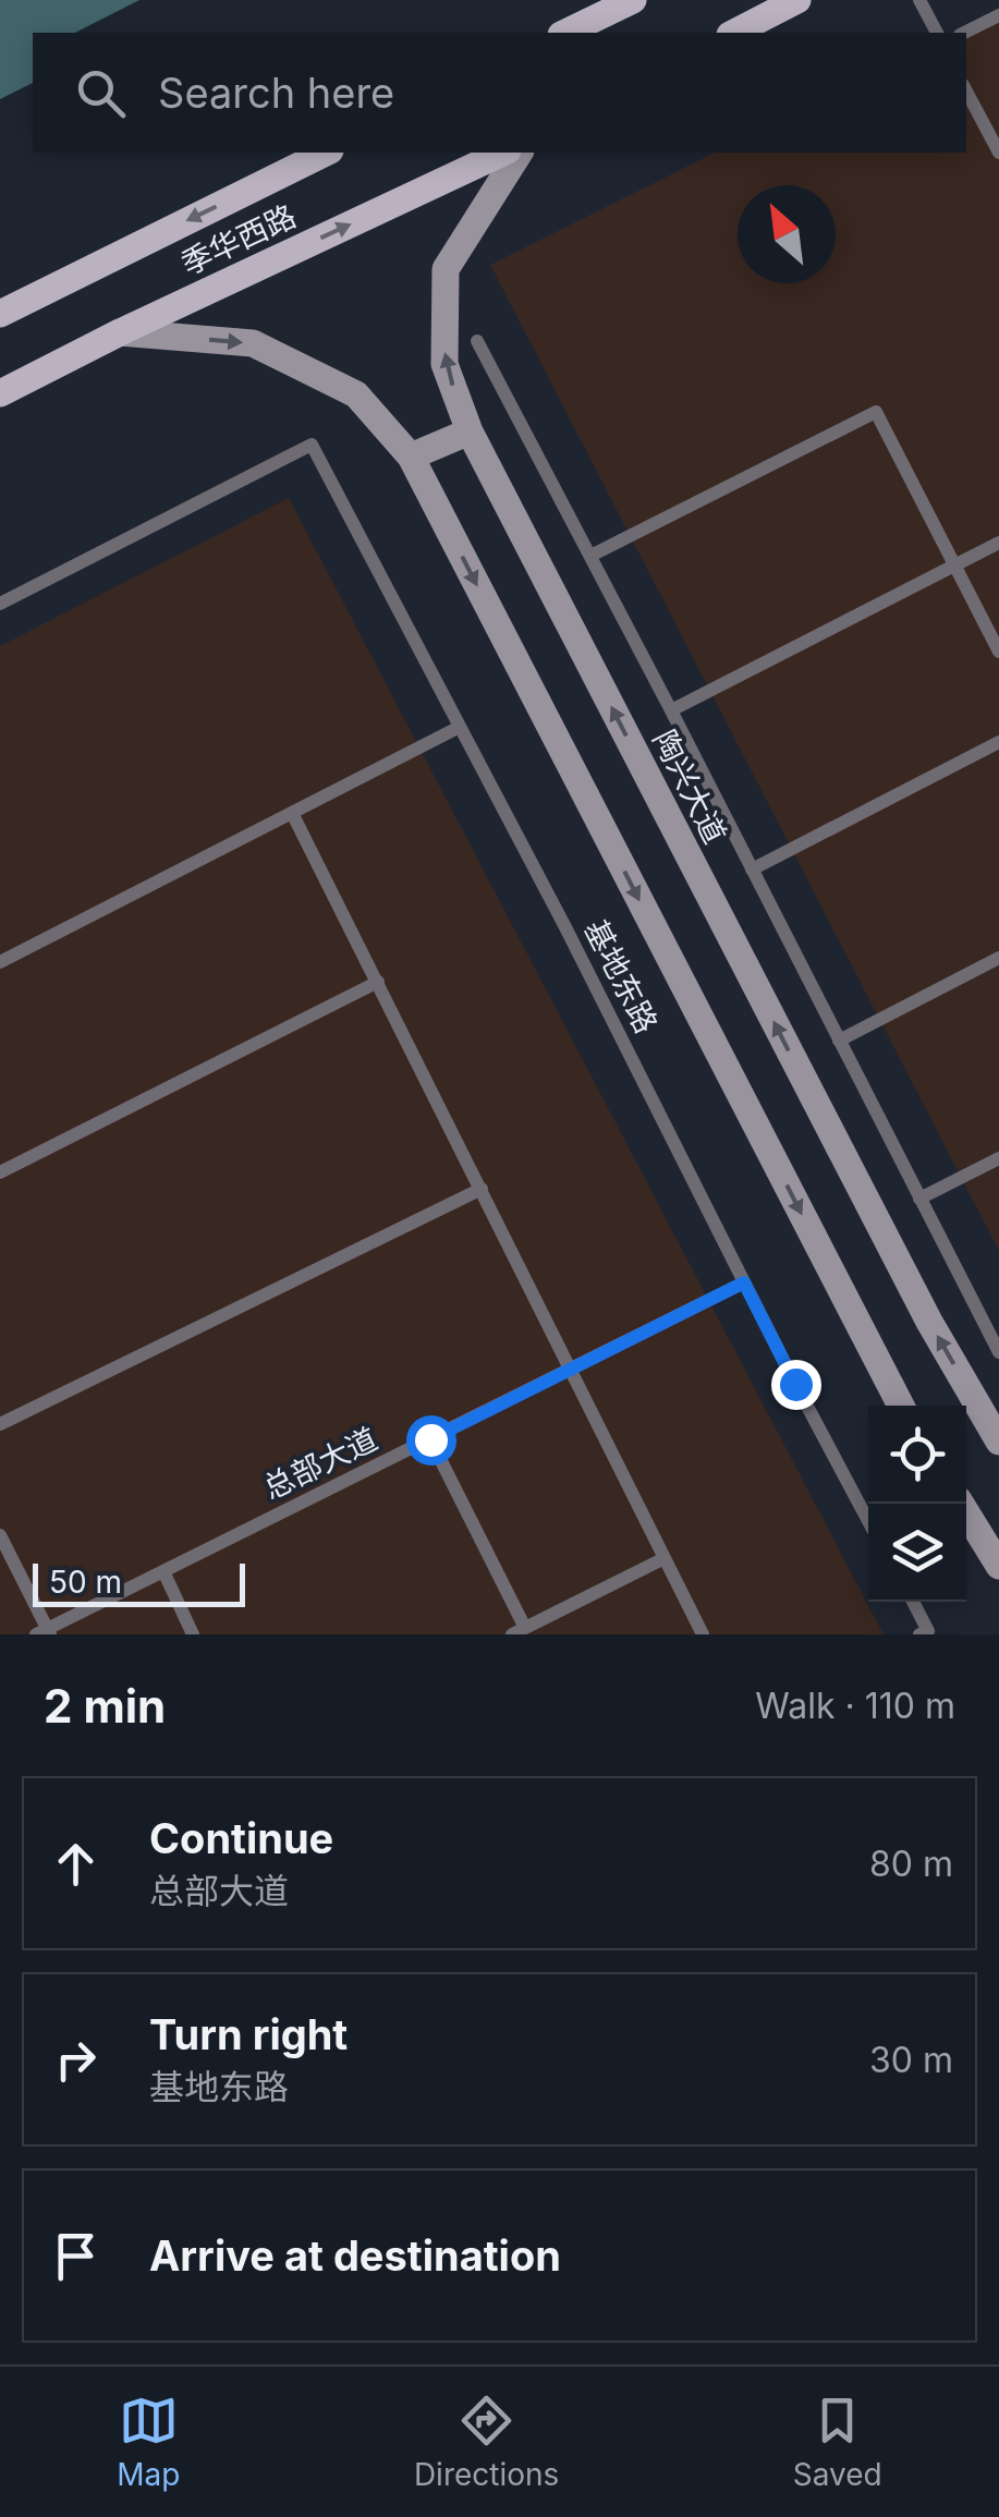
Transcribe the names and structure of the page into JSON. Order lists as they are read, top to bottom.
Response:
{
  "streets": {
    "main road": ["季华西路", "陶兴大道"],
    "lane": ["基地东路", "总部大道"]
  },
  "crossings": [
    ["基地东路", "总部大道"]
  ],
  "scale_bar": "50 m",
  "north": "top left",
  "page": {
    "search": "Search here",
    "scale": "50 m",
    "heading": ["2 min", "Walk · 110 m"],
    "list": [
      ["Continue", "总部大道", "80 m"],
      ["Turn right", "基地东路", "30 m"],
      "Arrive at destination"
    ],
    "nav": ["Map", "Directions", "Saved"]
  }
}
